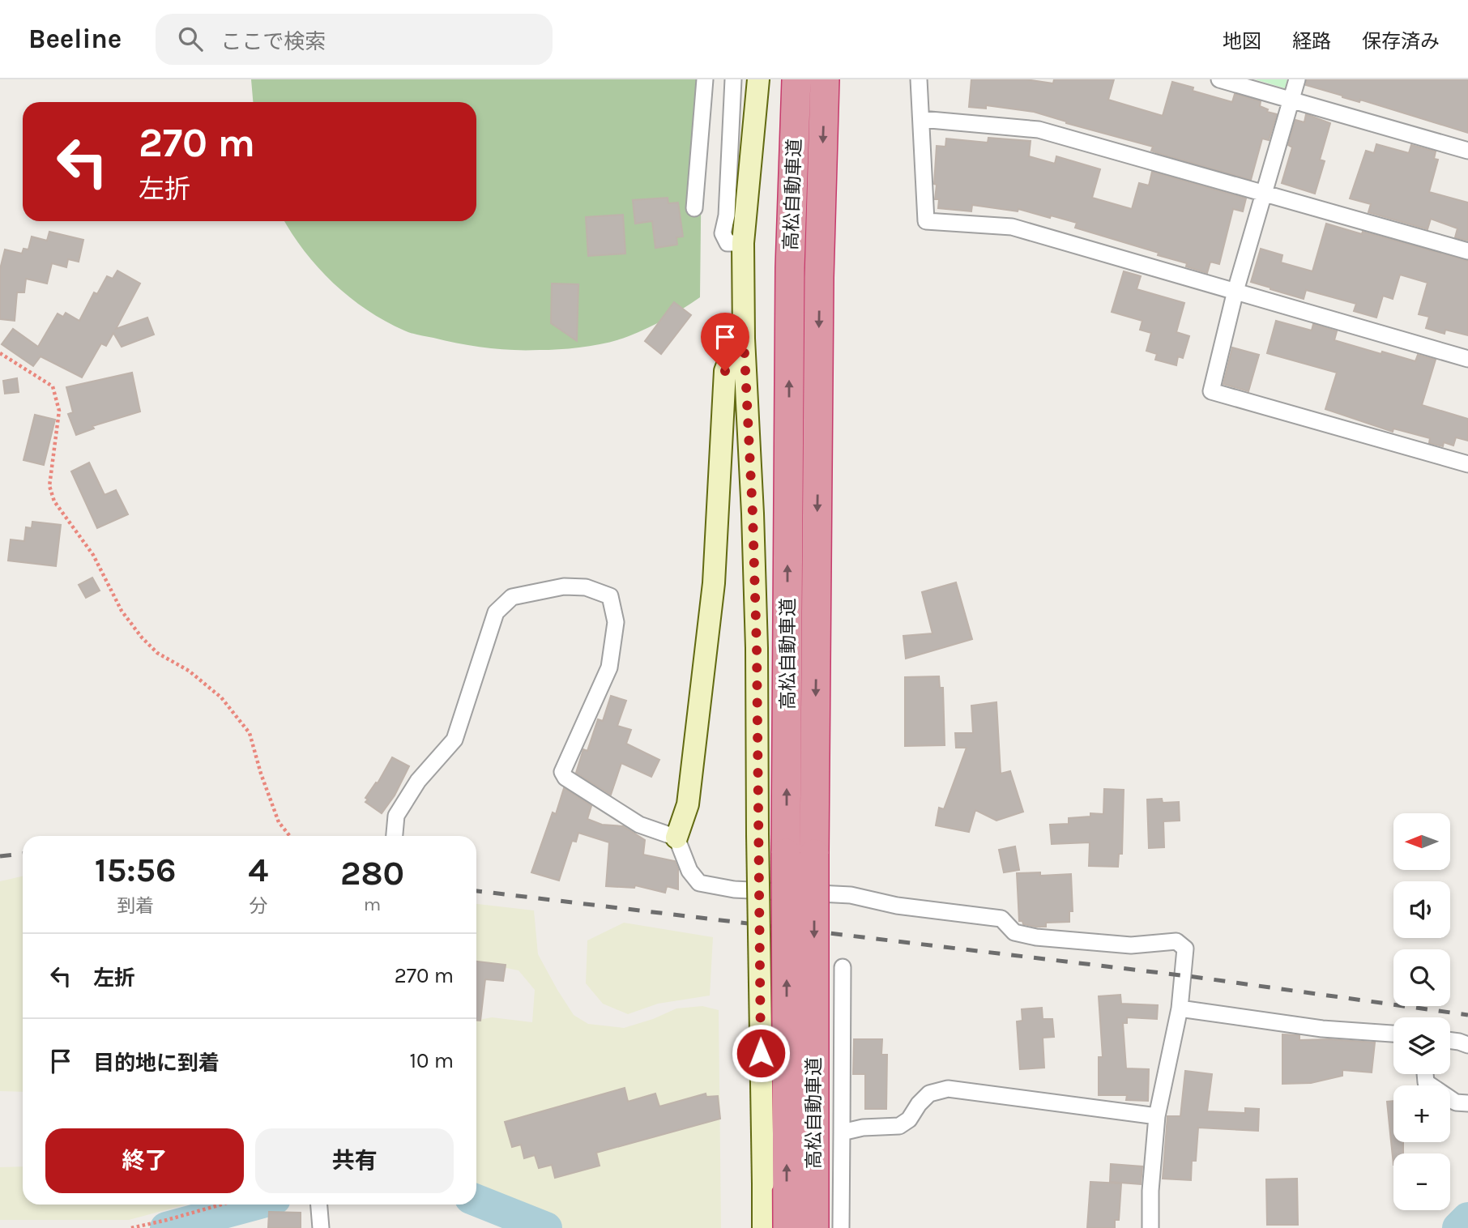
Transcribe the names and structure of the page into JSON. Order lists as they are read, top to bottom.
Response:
{
  "streets": {
    "highway": ["高松自動車道"]
  },
  "north": "left",
  "page": {
    "header": "Beeline",
    "search": "ここで検索",
    "nav": ["地図", "経路", "保存済み"],
    "turn": ["270 m", "左折"],
    "map_buttons": ["+", "−"],
    "eta": [
      "15:56",
      "到着",
      "4",
      "分",
      "280",
      "m"
    ],
    "list": [
      {
        "name": "左折",
        "value": "270 m"
      },
      {
        "name": "目的地に到着",
        "value": "10 m"
      }
    ],
    "buttons": ["終了", "共有"]
  }
}
